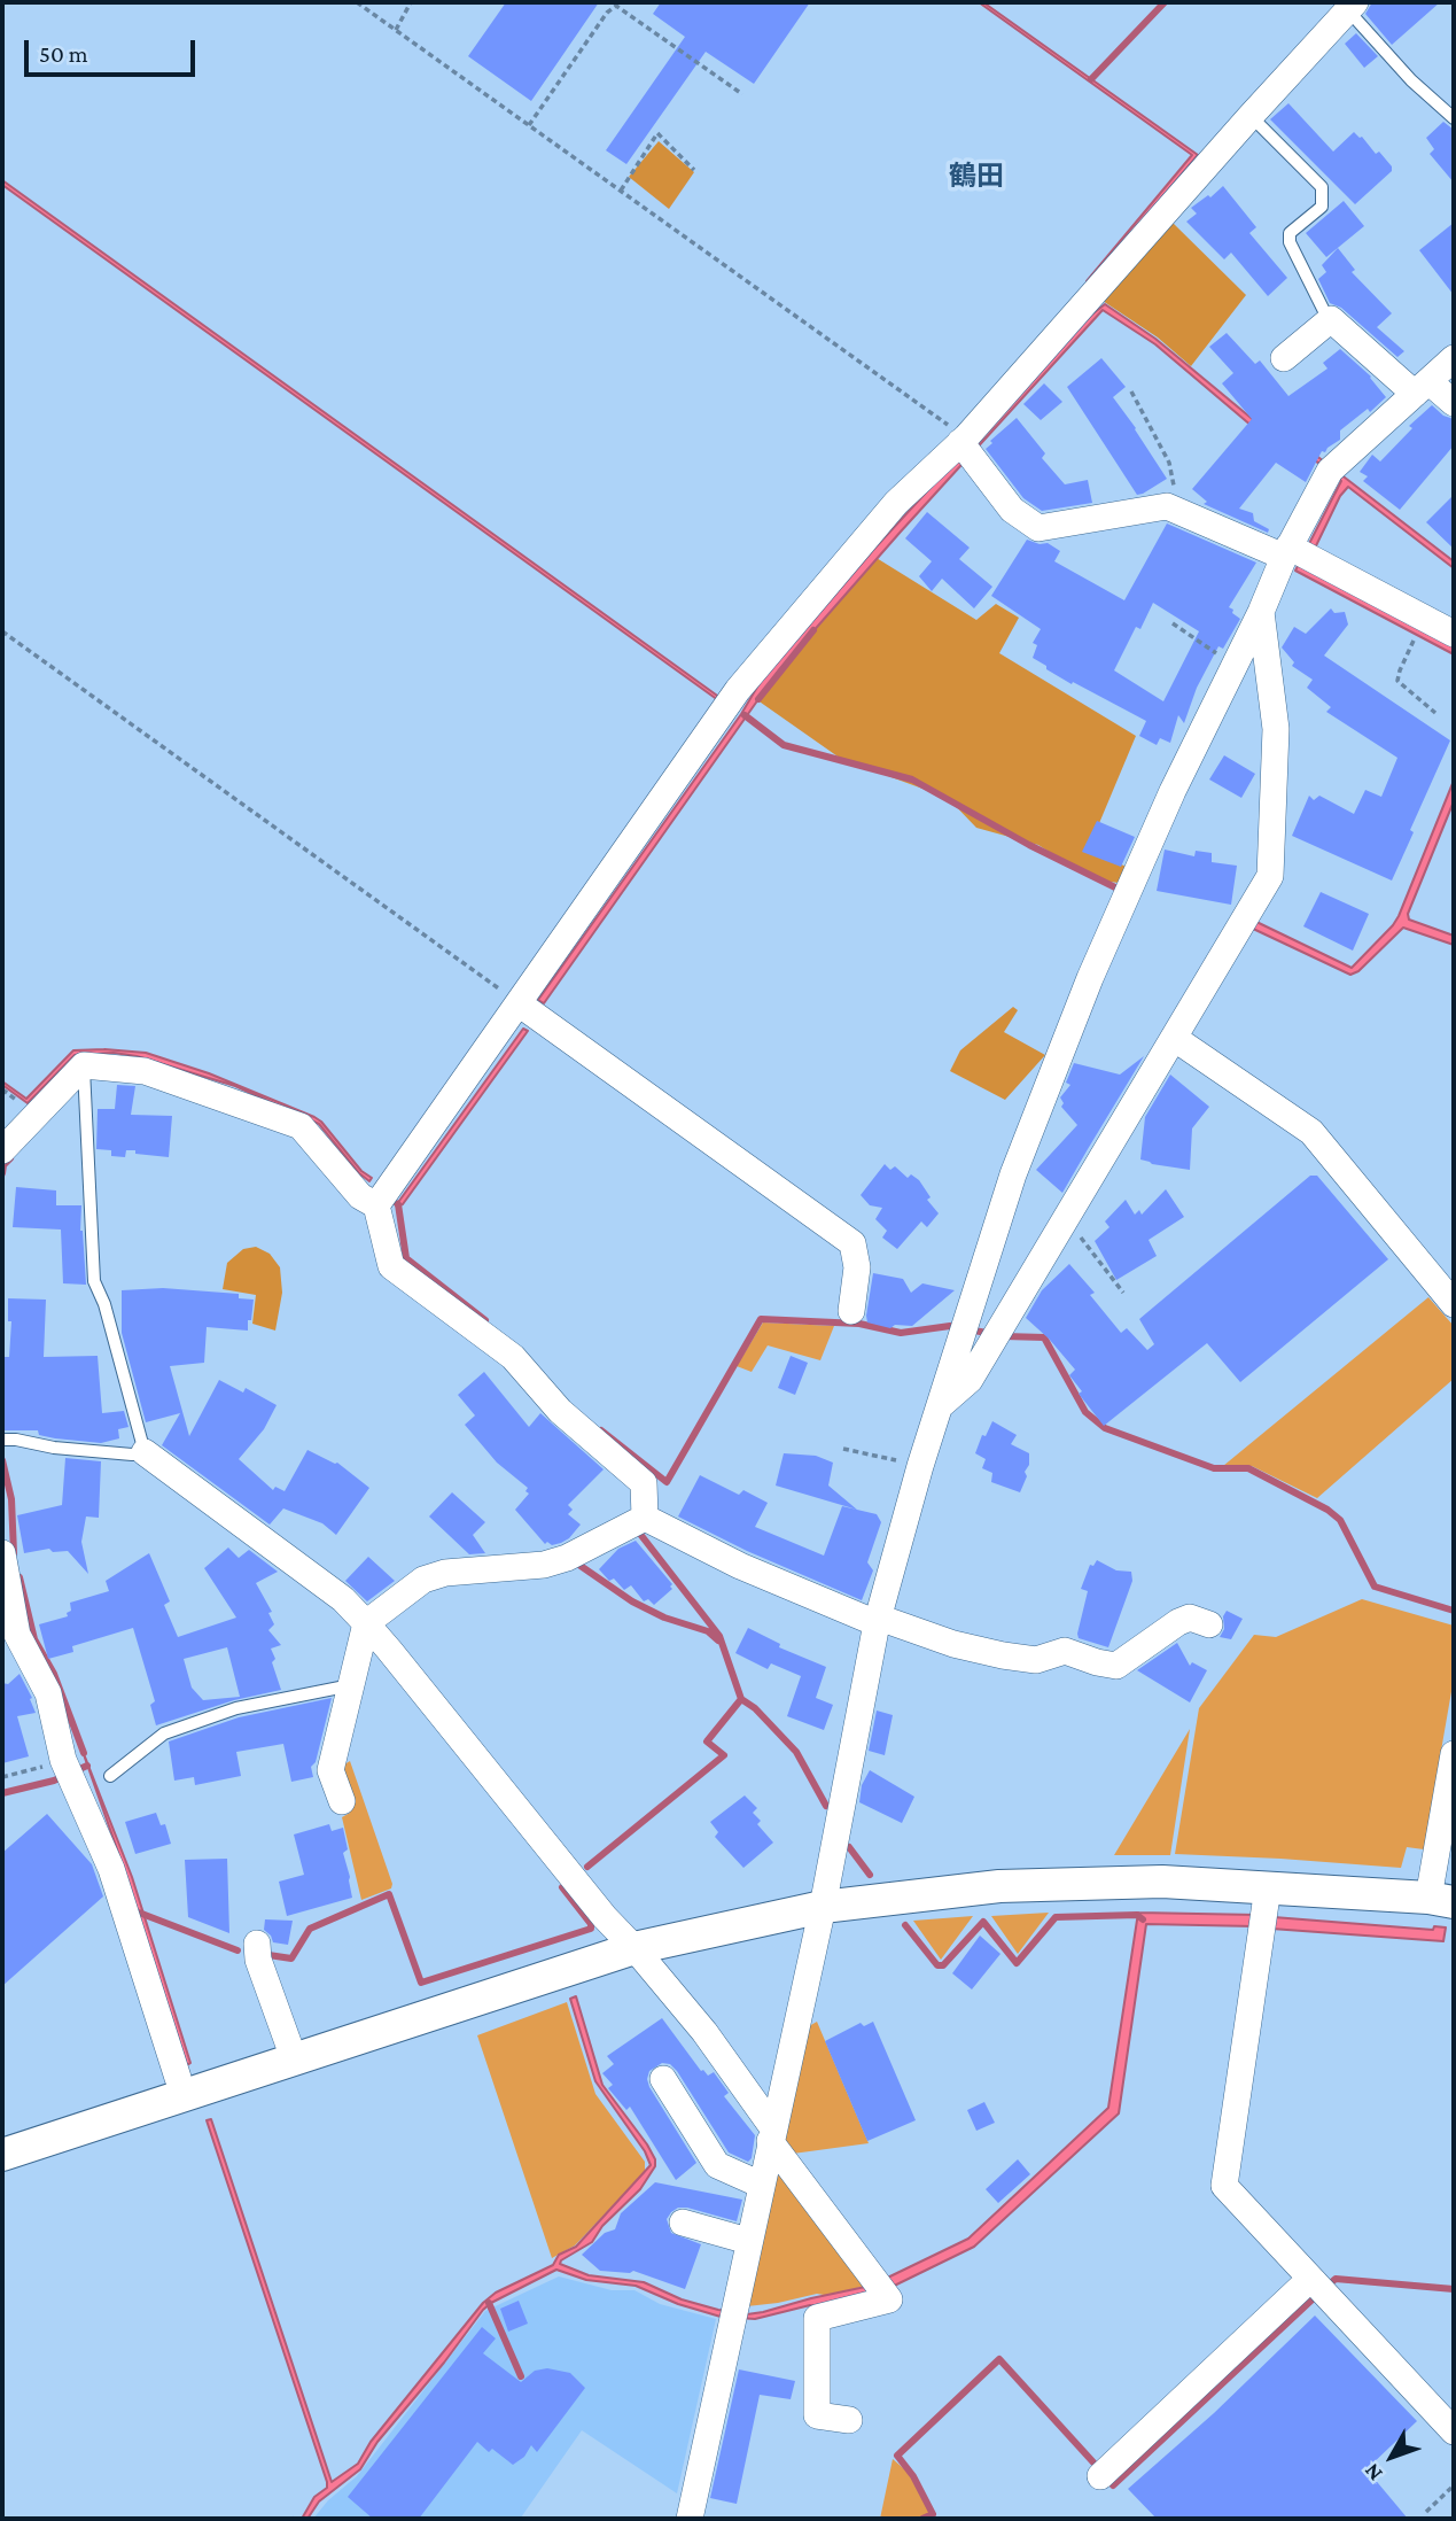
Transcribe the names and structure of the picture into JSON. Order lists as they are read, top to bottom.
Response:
{
  "districts": ["鶴田"],
  "scale_bar": "50 m",
  "north": "bottom left"
}
